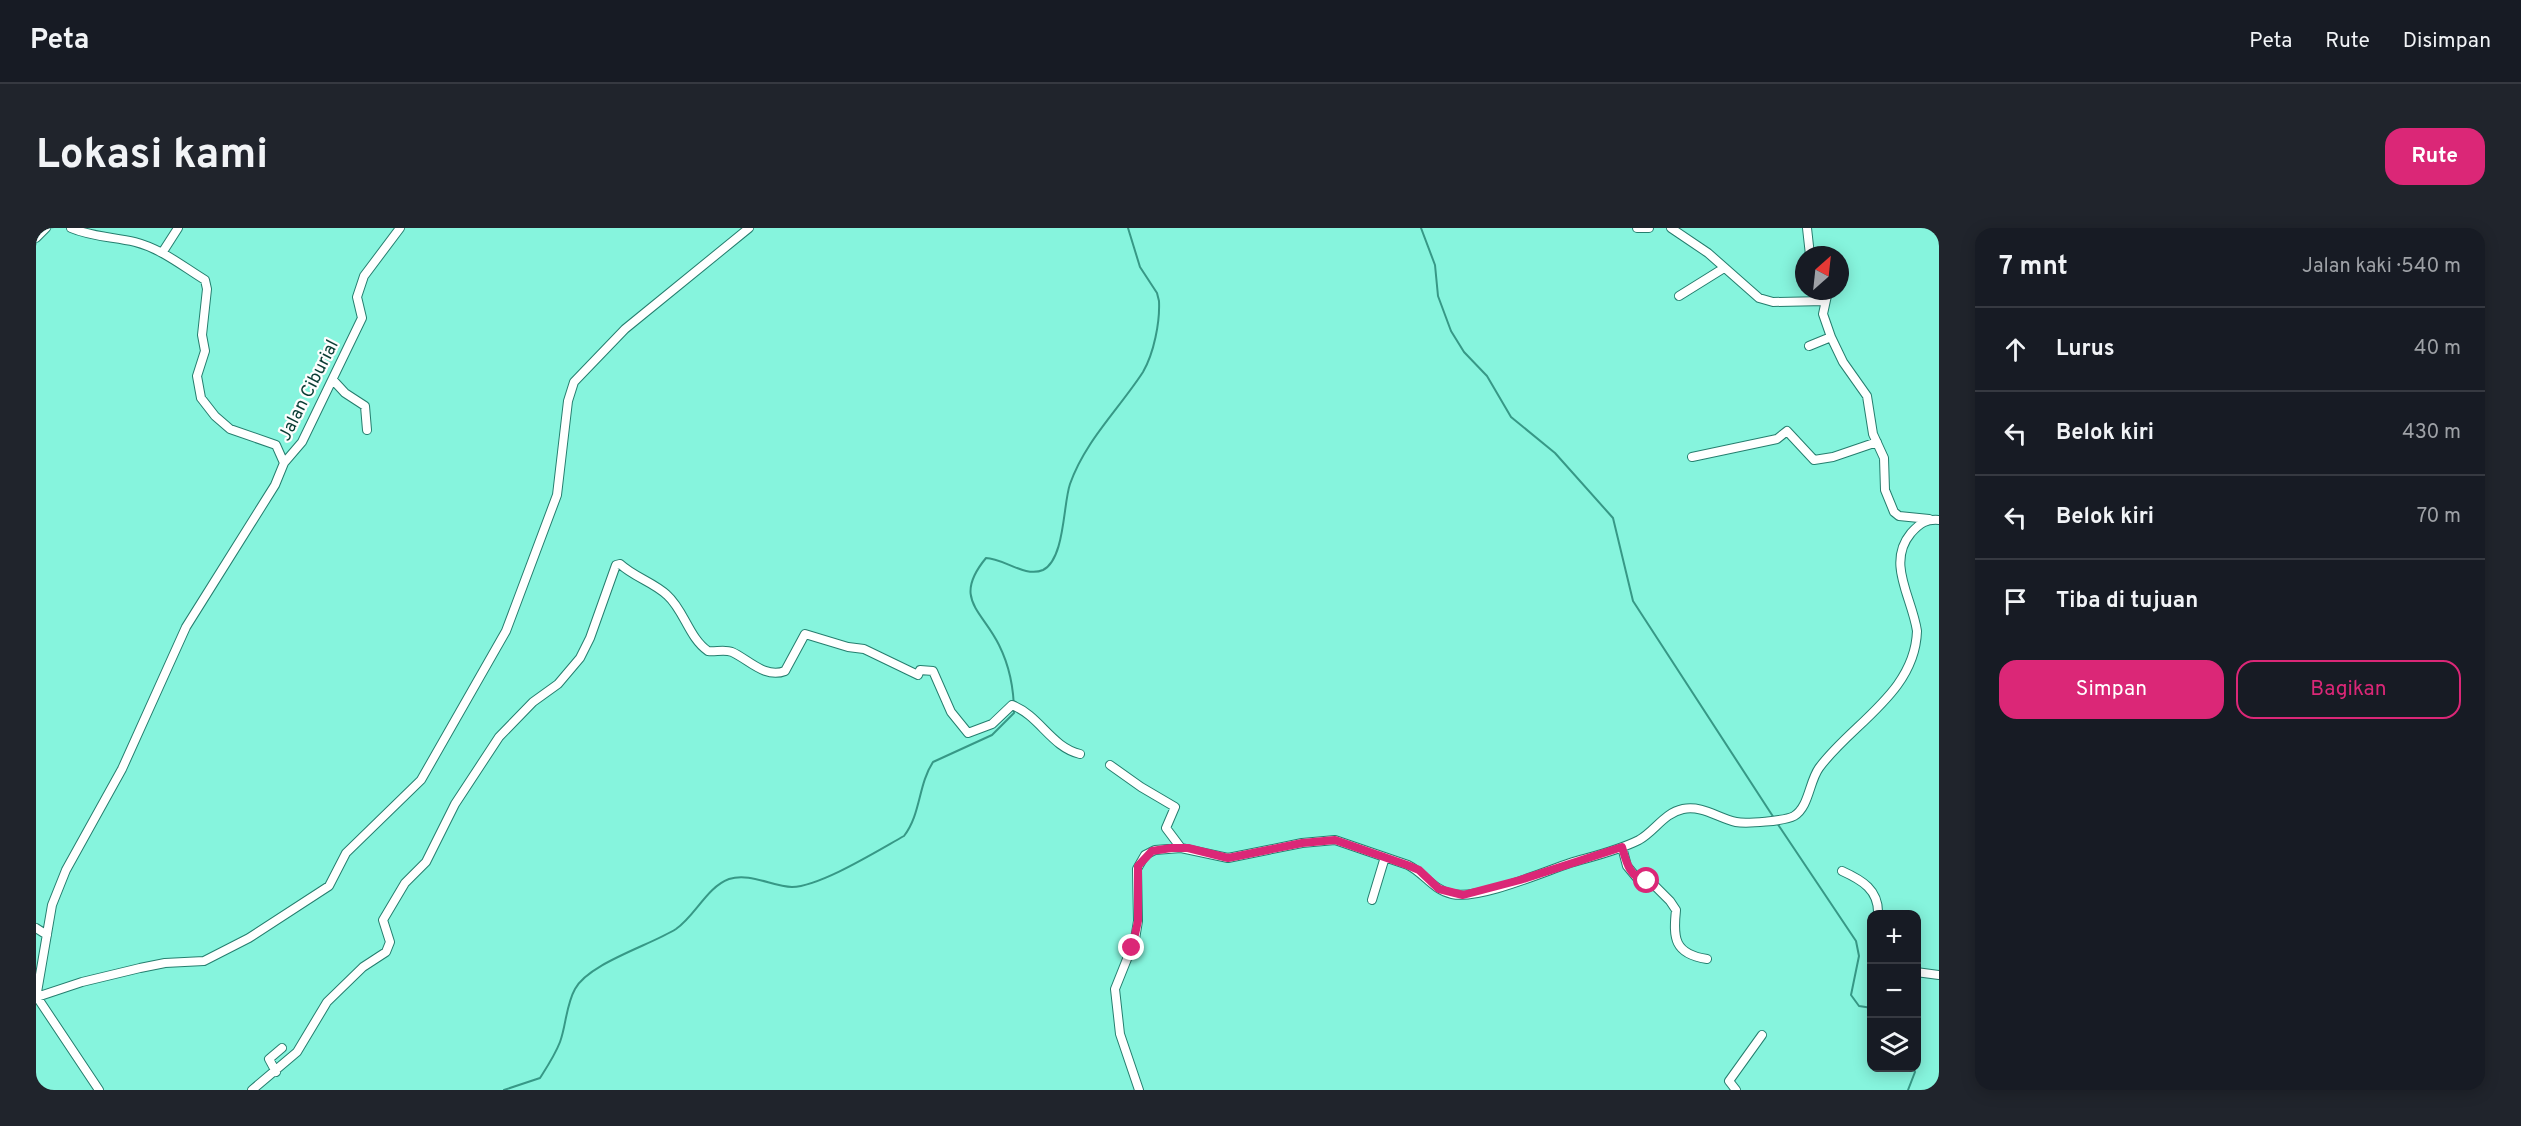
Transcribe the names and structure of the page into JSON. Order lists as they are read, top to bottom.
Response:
{
  "streets": {
    "street": ["Jalan Ciburial"]
  },
  "north": "top right",
  "page": {
    "header": "Peta",
    "nav": ["Peta", "Rute", "Disimpan"],
    "buttons": [
      "Rute",
      ["Simpan", "Bagikan"]
    ],
    "title": "Lokasi kami",
    "heading": ["7 mnt", "Jalan kaki · 540 m"],
    "list": [
      ["Lurus", "40 m"],
      ["Belok kiri", "430 m"],
      ["Belok kiri", "70 m"],
      "Tiba di tujuan"
    ],
    "map_buttons": ["+", "−"]
  }
}
